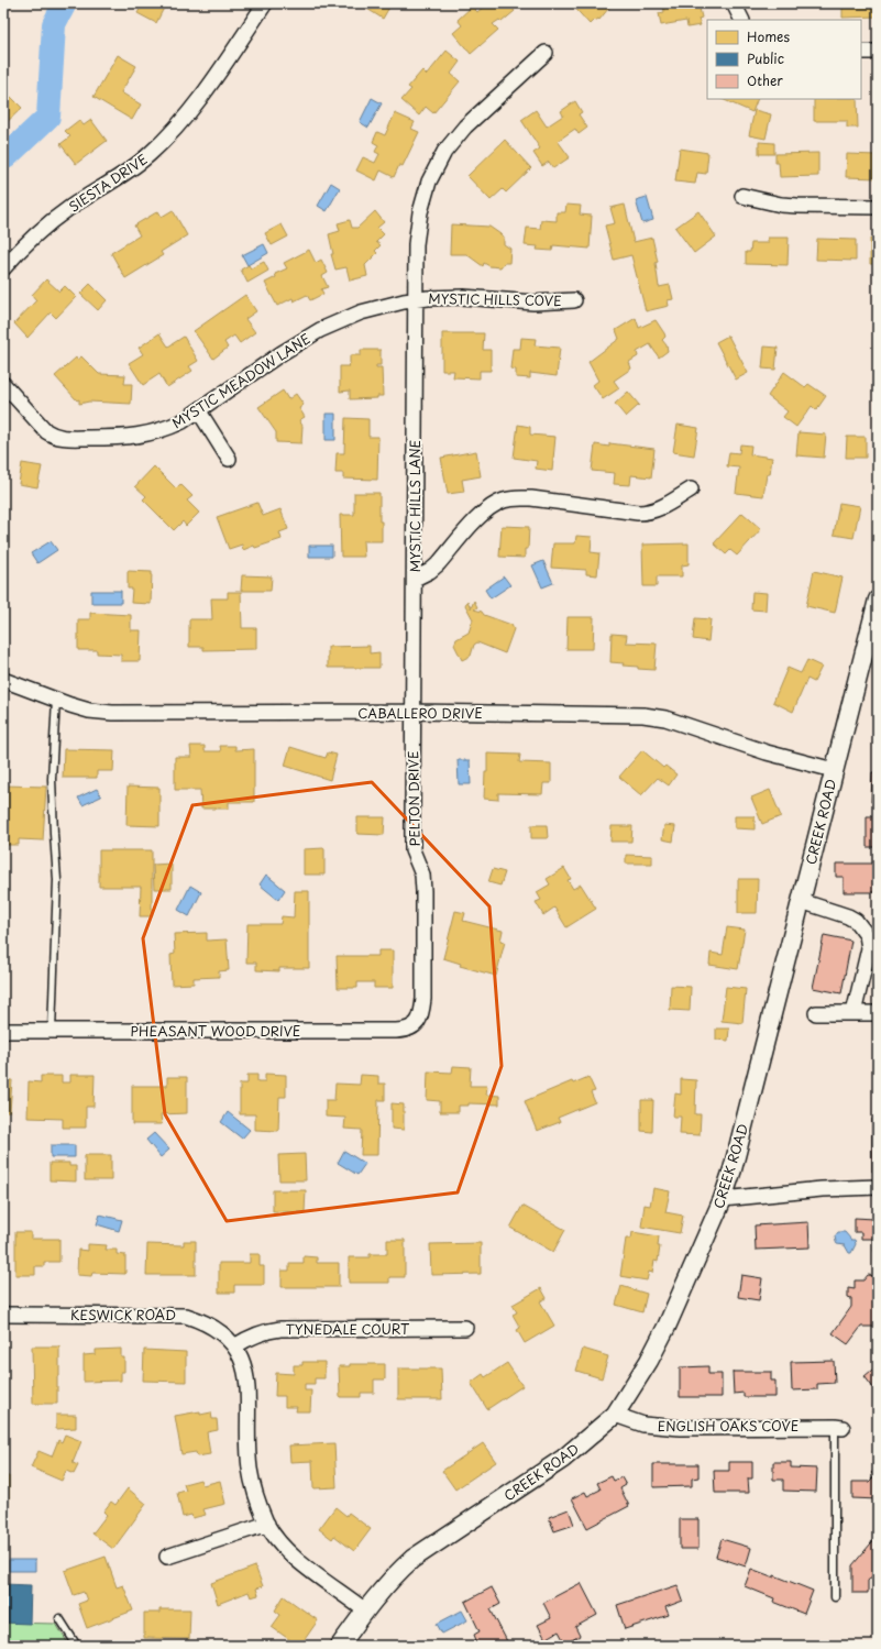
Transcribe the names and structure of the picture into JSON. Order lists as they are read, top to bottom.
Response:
{
  "streets": {
    "street": [
      "SIESTA DRIVE",
      "MYSTIC HILLS COVE",
      "MYSTIC MEADOW LANE",
      "MYSTIC HILLS LANE",
      "CABALLERO DRIVE",
      "PELTON DRIVE",
      "CREEK ROAD",
      "PHEASANT WOOD DRIVE",
      "KESWICK ROAD",
      "TYNEDALE COURT",
      "ENGLISH OAKS COVE"
    ]
  },
  "crossings": [
    ["MYSTIC HILLS COVE", "MYSTIC MEADOW LANE"],
    ["MYSTIC HILLS COVE", "MYSTIC HILLS LANE"],
    ["MYSTIC MEADOW LANE", "MYSTIC HILLS LANE"],
    ["MYSTIC HILLS LANE", "CABALLERO DRIVE"],
    ["MYSTIC HILLS LANE", "PELTON DRIVE"],
    ["CABALLERO DRIVE", "PELTON DRIVE"],
    ["CABALLERO DRIVE", "CREEK ROAD"],
    ["PELTON DRIVE", "PHEASANT WOOD DRIVE"],
    ["CREEK ROAD", "KESWICK ROAD"],
    ["CREEK ROAD", "ENGLISH OAKS COVE"],
    ["KESWICK ROAD", "TYNEDALE COURT"]
  ],
  "legend": ["Homes", "Public", "Other"]
}
